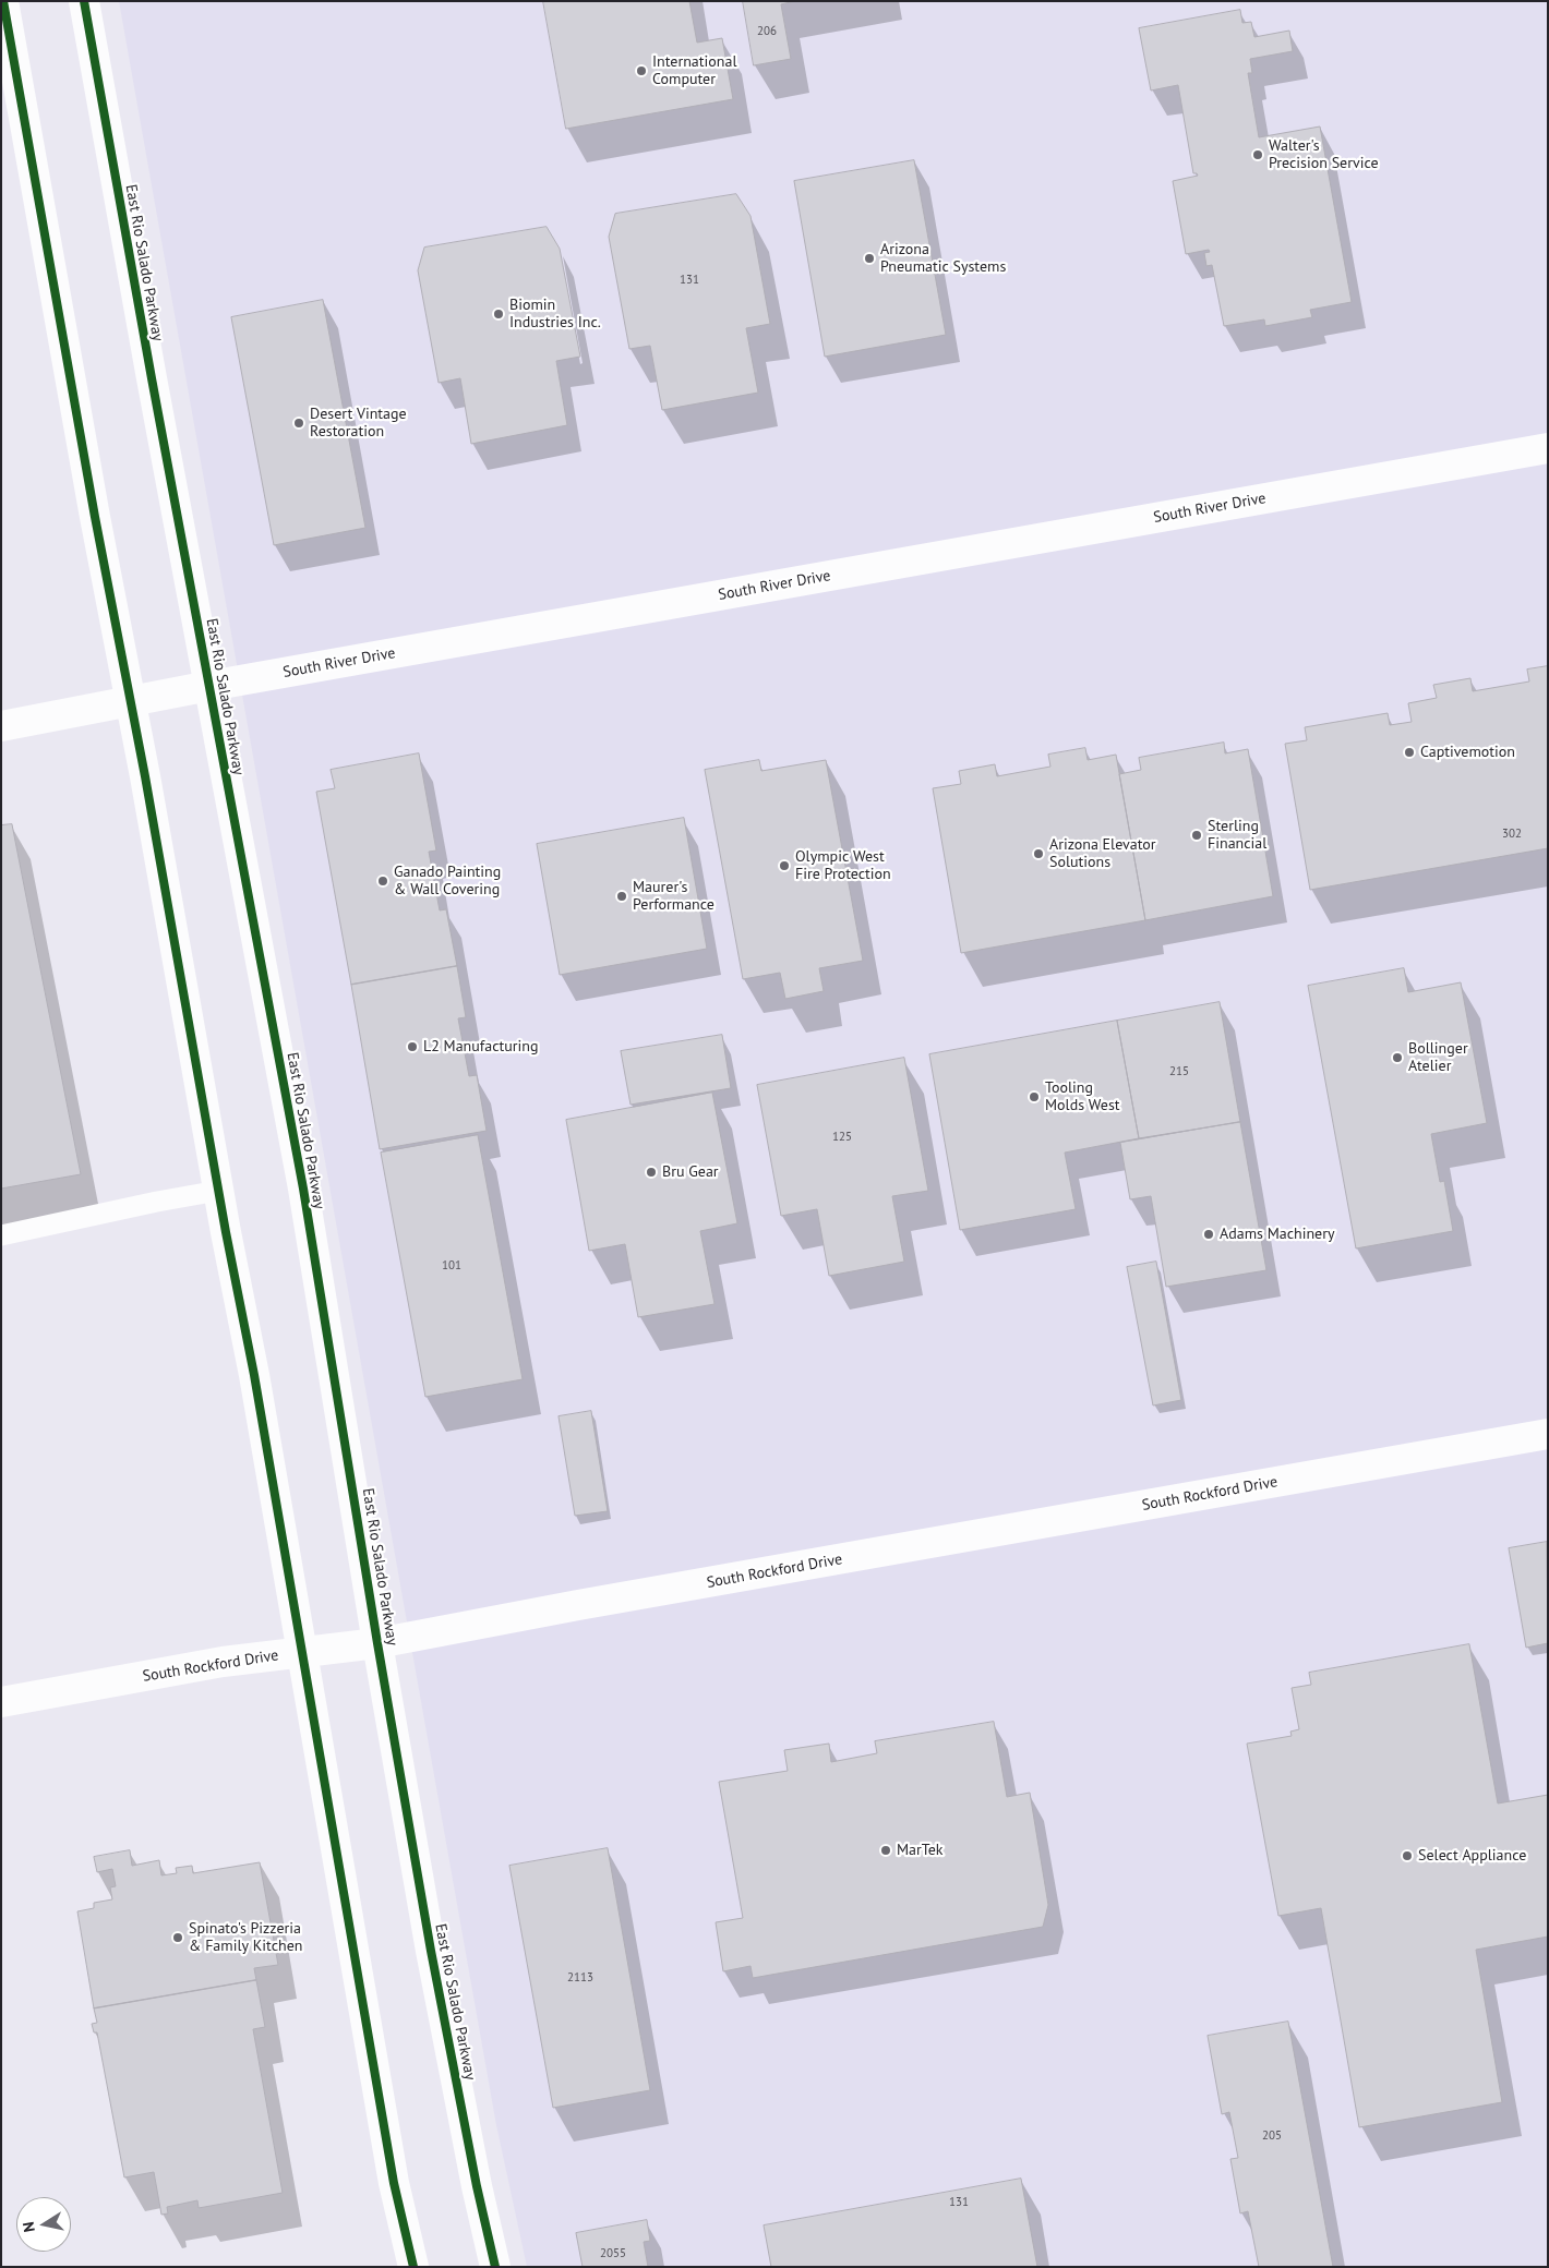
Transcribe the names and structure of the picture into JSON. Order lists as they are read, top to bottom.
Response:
{
  "streets": {
    "main road": ["East Rio Salado Parkway", "South River Drive", "South Rockford Drive"]
  },
  "crossings": [
    ["East Rio Salado Parkway", "South River Drive"],
    ["East Rio Salado Parkway", "South Rockford Drive"]
  ],
  "places": [
    "International Computer",
    "Walter's Precision Service",
    "Arizona Pneumatic Systems",
    "Biomin Industries Inc.",
    "Desert Vintage Restoration",
    "Captivemotion",
    "Sterling Financial",
    "Arizona Elevator Solutions",
    "Olympic West Fire Protection",
    "Ganado Painting & Wall Covering",
    "Maurer's Performance",
    "L2 Manufacturing",
    "Bollinger Atelier",
    "Tooling Molds West",
    "Bru Gear",
    "Adams Machinery",
    "MarTek",
    "Select Appliance",
    "Spinato's Pizzeria & Family Kitchen"
  ],
  "house_numbers": [
    "206",
    "131",
    "302",
    "215",
    "125",
    "101",
    "2113",
    "205",
    "131",
    "2055"
  ],
  "north": "left"
}
